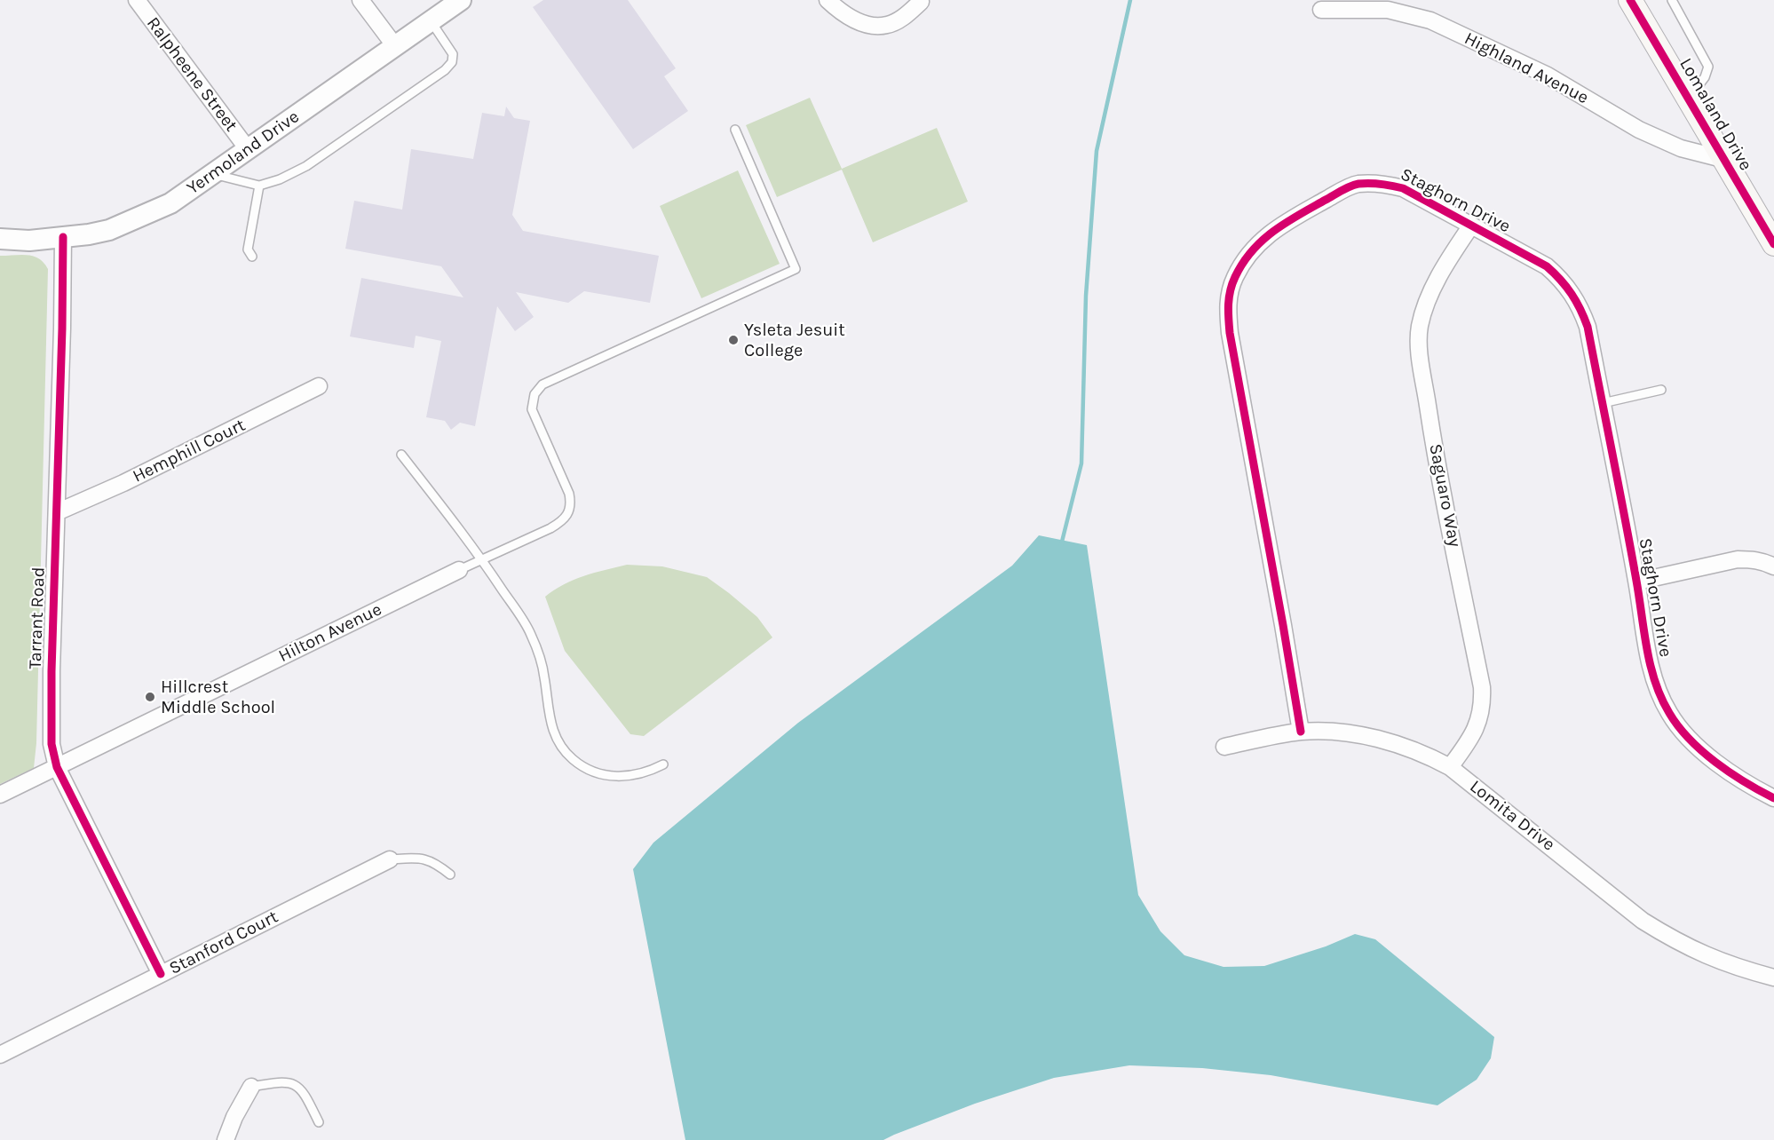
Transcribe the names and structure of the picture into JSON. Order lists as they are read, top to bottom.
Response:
{
  "streets": {
    "main road": ["Lomaland Drive"],
    "street": [
      "Highland Avenue",
      "Ralpheene Street",
      "Yermoland Drive",
      "Staghorn Drive",
      "Hemphill Court",
      "Saguaro Way",
      "Tarrant Road",
      "Hilton Avenue",
      "Lomita Drive",
      "Stanford Court"
    ]
  },
  "crossings": [
    ["Highland Avenue", "Lomaland Drive"],
    ["Ralpheene Street", "Yermoland Drive"],
    ["Yermoland Drive", "Tarrant Road"],
    ["Staghorn Drive", "Saguaro Way"],
    ["Staghorn Drive", "Lomita Drive"],
    ["Hemphill Court", "Tarrant Road"],
    ["Saguaro Way", "Lomita Drive"],
    ["Tarrant Road", "Hilton Avenue"],
    ["Tarrant Road", "Stanford Court"]
  ],
  "places": ["Ysleta Jesuit College", "Hillcrest Middle School"]
}
